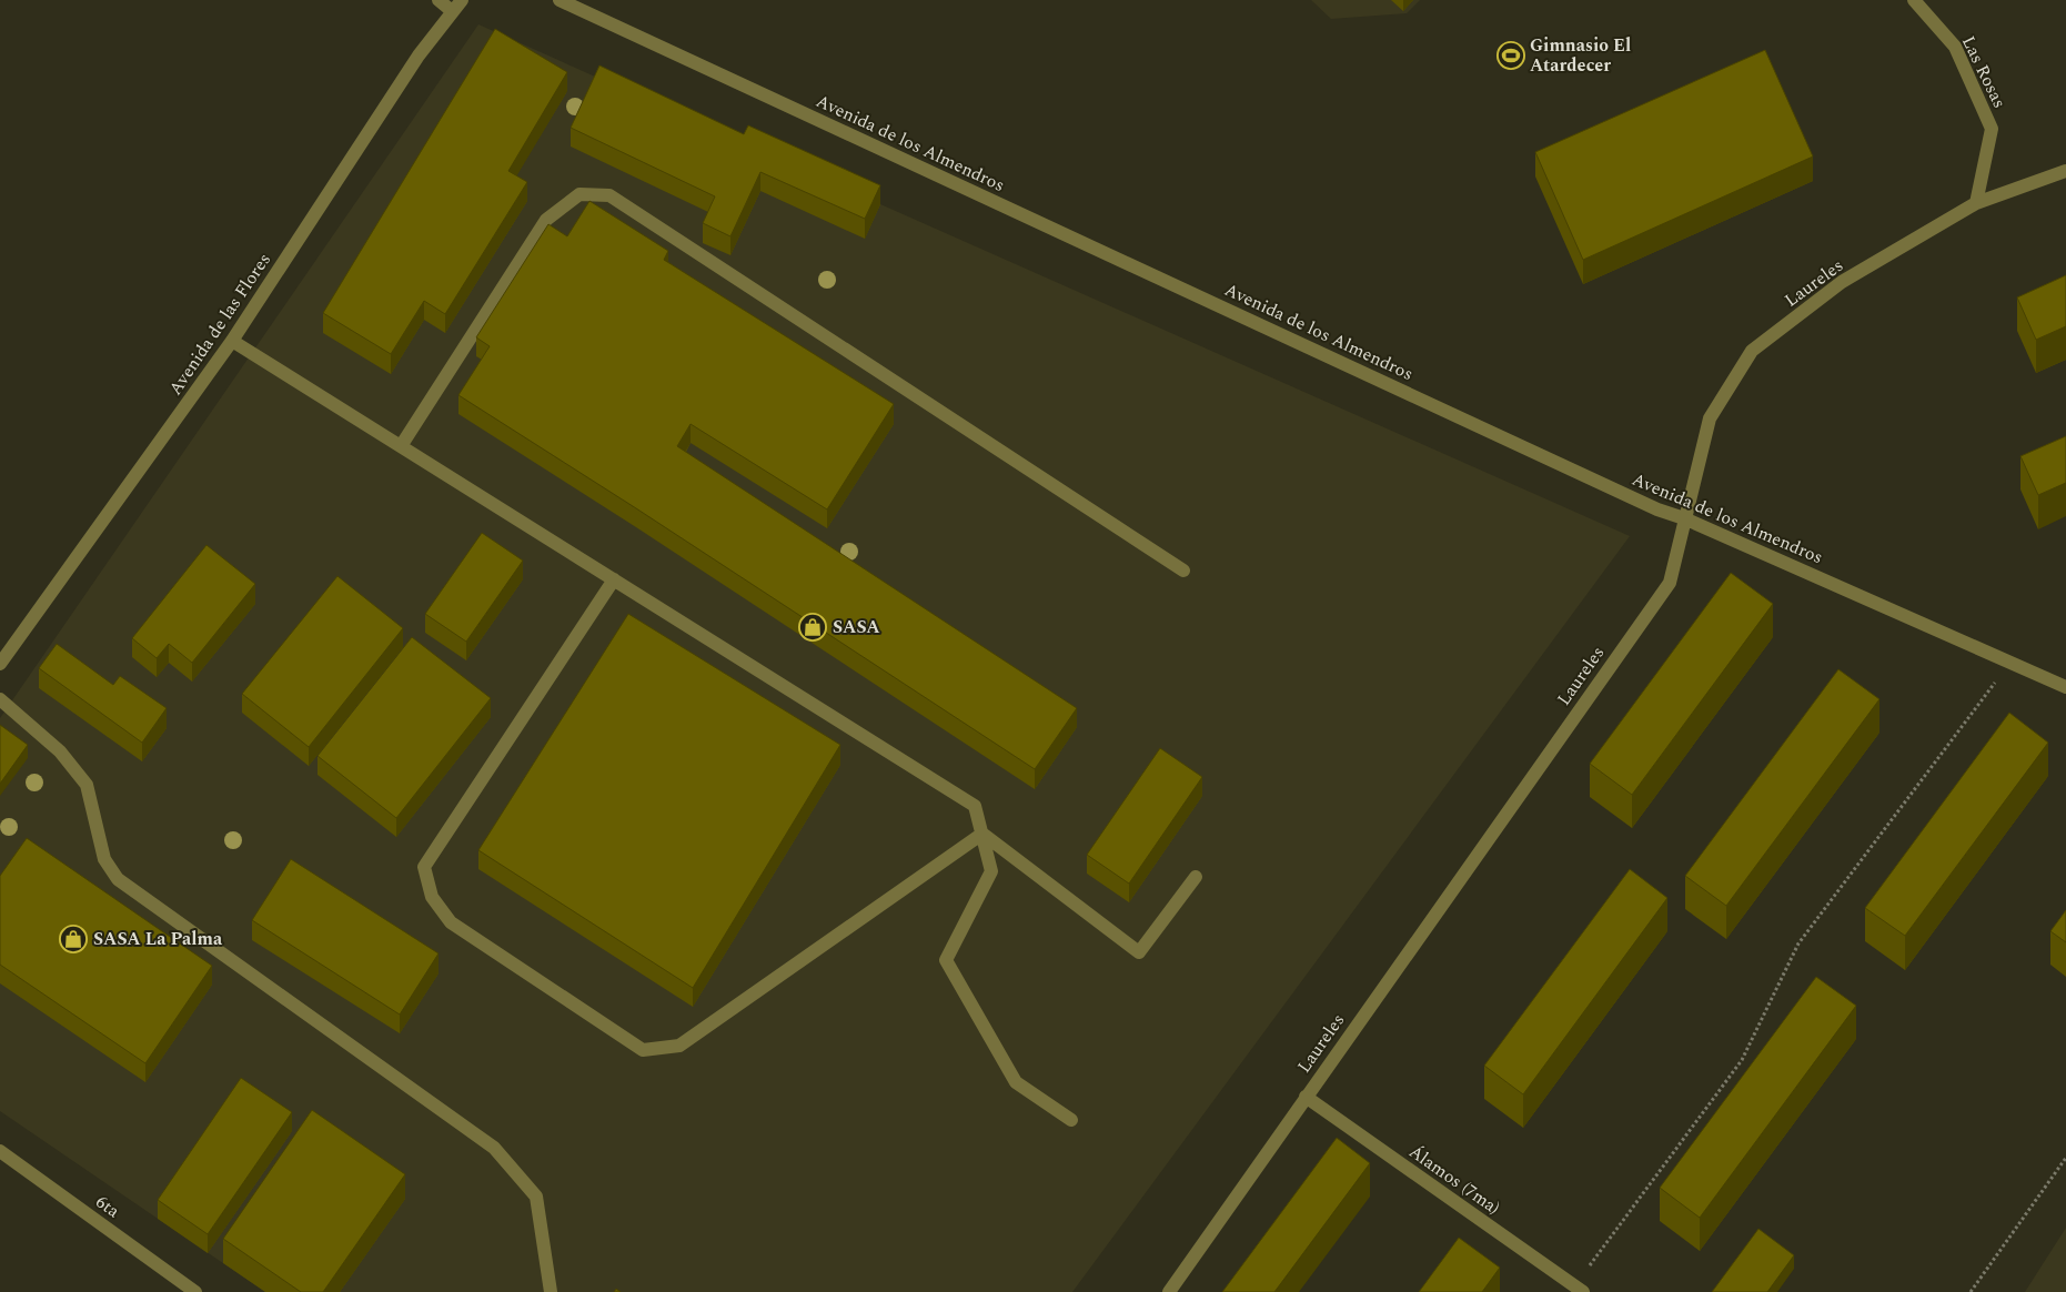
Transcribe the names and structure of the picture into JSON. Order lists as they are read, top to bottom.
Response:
{
  "streets": {
    "street": [
      "Las Rosas",
      "Avenida de los Almendros",
      "Laureles",
      "Avenida de las Flores",
      "Álamos (7ma)",
      "6ta"
    ]
  },
  "crossings": [
    ["Las Rosas", "Laureles"],
    ["Avenida de los Almendros", "Laureles"],
    ["Laureles", "Álamos (7ma)"]
  ],
  "places": {
    "sports": ["Gimnasio El Atardecer"],
    "shop": ["SASA", "SASA La Palma"]
  }
}
